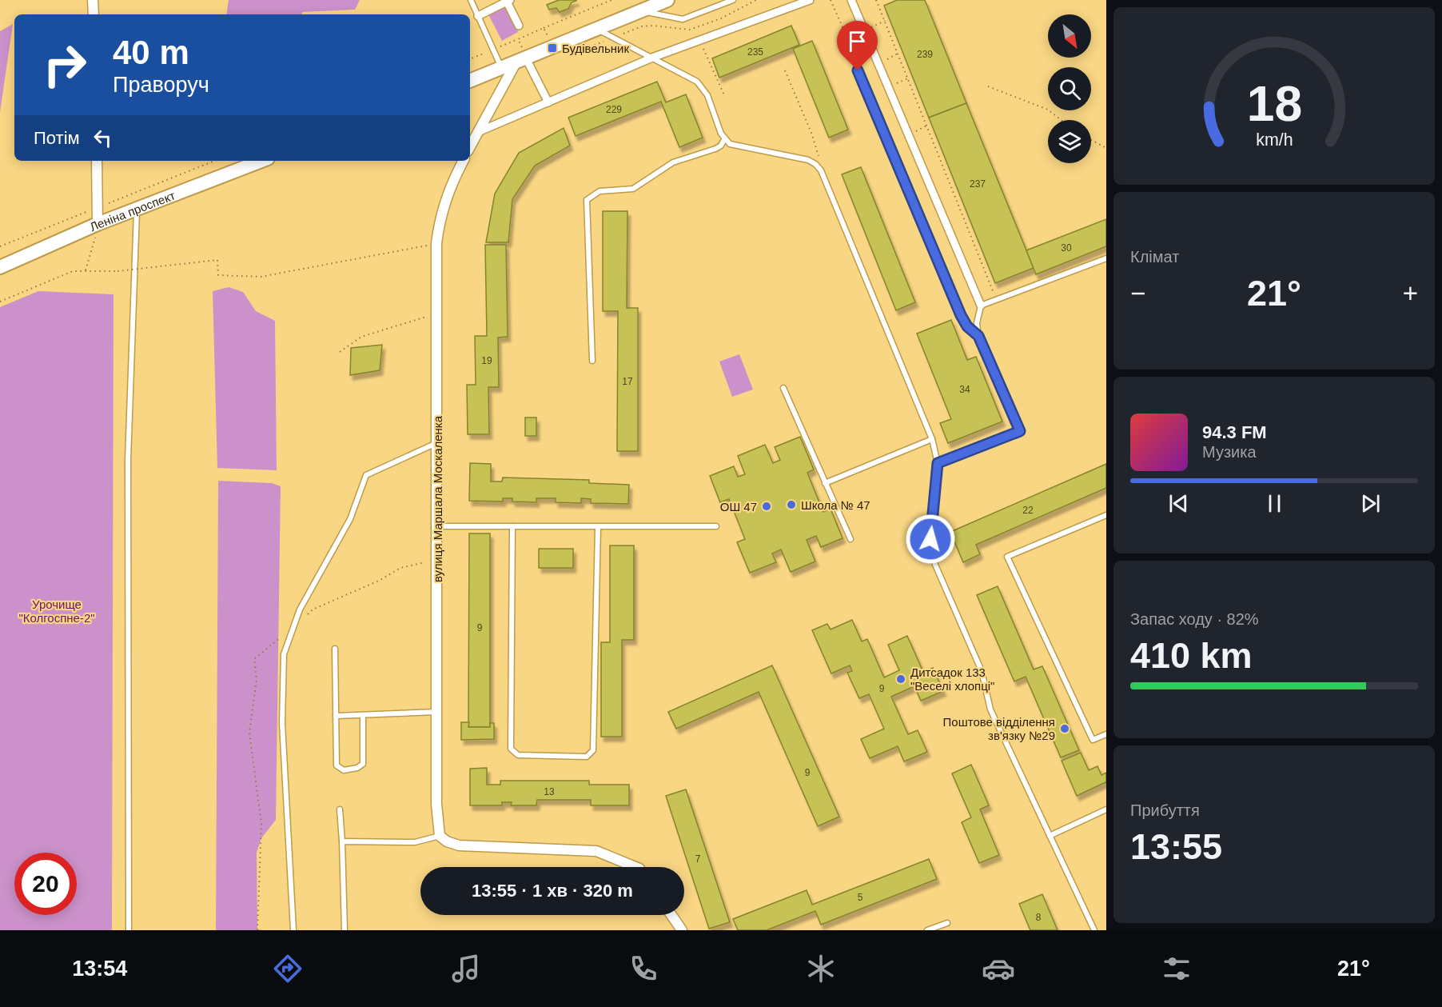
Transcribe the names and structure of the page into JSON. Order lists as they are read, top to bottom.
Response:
{
  "streets": {
    "main road": ["Леніна проспект"],
    "street": ["вулиця Маршала Москаленка"]
  },
  "parks": ["Урочище \"Колгоспне-2\""],
  "places": {
    "transit": ["Будівельник"],
    "other": [
      "Школа № 47",
      "ОШ 47",
      "Дитсадок 133 \"Веселі хлопці\"",
      "Поштове відділення зв'язку №29"
    ]
  },
  "house_numbers": [
    "235",
    "239",
    "229",
    "237",
    "30",
    "19",
    "17",
    "34",
    "22",
    "9",
    "9",
    "9",
    "13",
    "7",
    "5",
    "8"
  ],
  "north": "bottom right",
  "page": {
    "turn": ["40 m", "Праворуч"],
    "then": "Потім",
    "tile": [
      "Клімат",
      ["Запас ходу · 82%", "410 km"],
      ["Прибуття", "13:55"]
    ],
    "heat": ["−", "21°", "+"],
    "song": ["94.3 FM", "Музика"],
    "limit": "20",
    "trip": "13:55 · 1 хв · 320 m",
    "tabs": ["13:54", "21°"],
    "gauge": ["18", "km/h"]
  }
}
